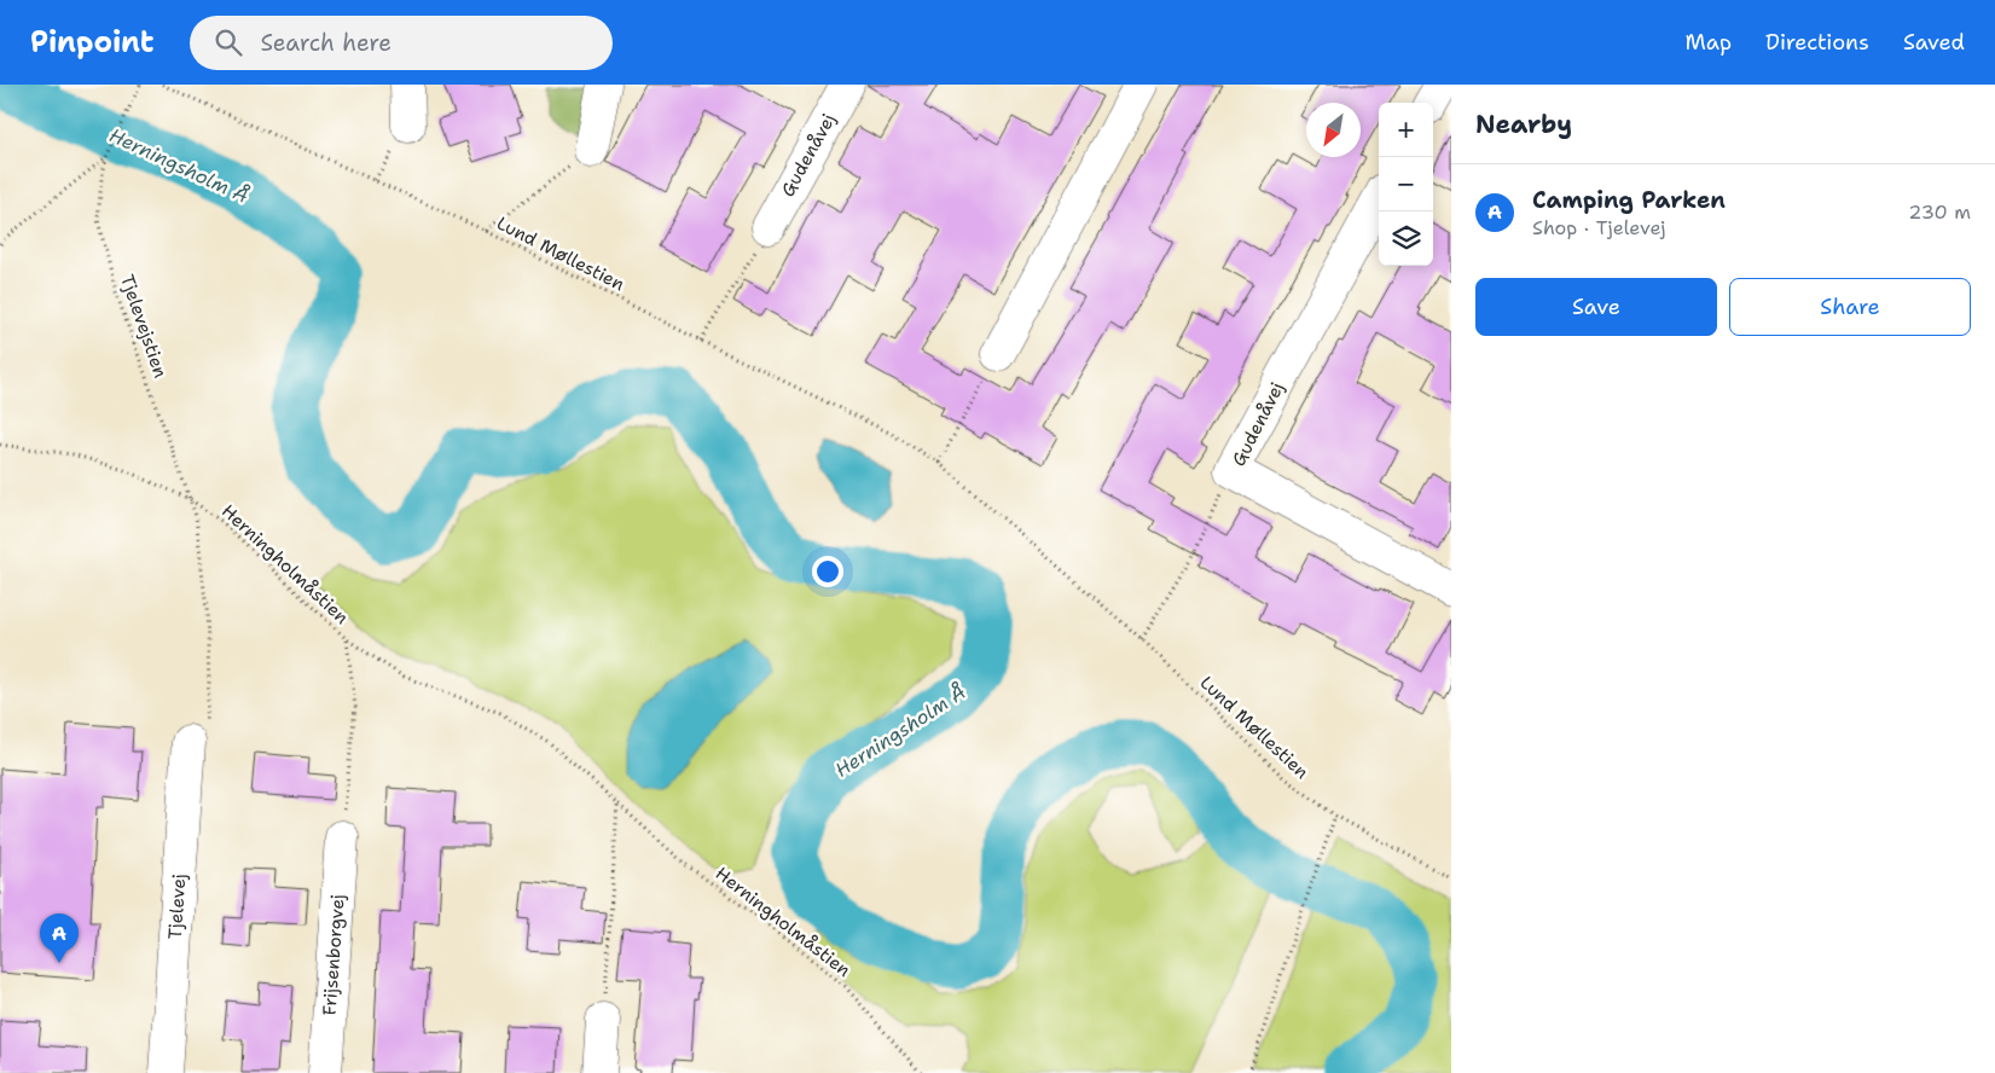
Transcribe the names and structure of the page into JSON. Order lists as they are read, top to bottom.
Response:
{
  "streets": {
    "street": ["Gudenåvej", "Tjelevej", "Frijsenborgvej"],
    "path": ["Lund Møllestien", "Tjelevejstien", "Herningholmåstien"]
  },
  "crossings": [
    ["Tjelevejstien", "Herningholmåstien"],
    ["Herningholmåstien", "Frijsenborgvej"]
  ],
  "water": ["Herningsholm Å"],
  "north": "bottom left",
  "page": {
    "header": "Pinpoint",
    "search": "Search here",
    "nav": ["Map", "Directions", "Saved"],
    "heading": "Nearby",
    "map_buttons": ["+", "−"],
    "list": [
      {
        "mark": "A",
        "name": "Camping Parken",
        "note": "Shop · Tjelevej",
        "value": "230 m"
      }
    ],
    "buttons": ["Save", "Share"],
    "pins": "A"
  }
}
